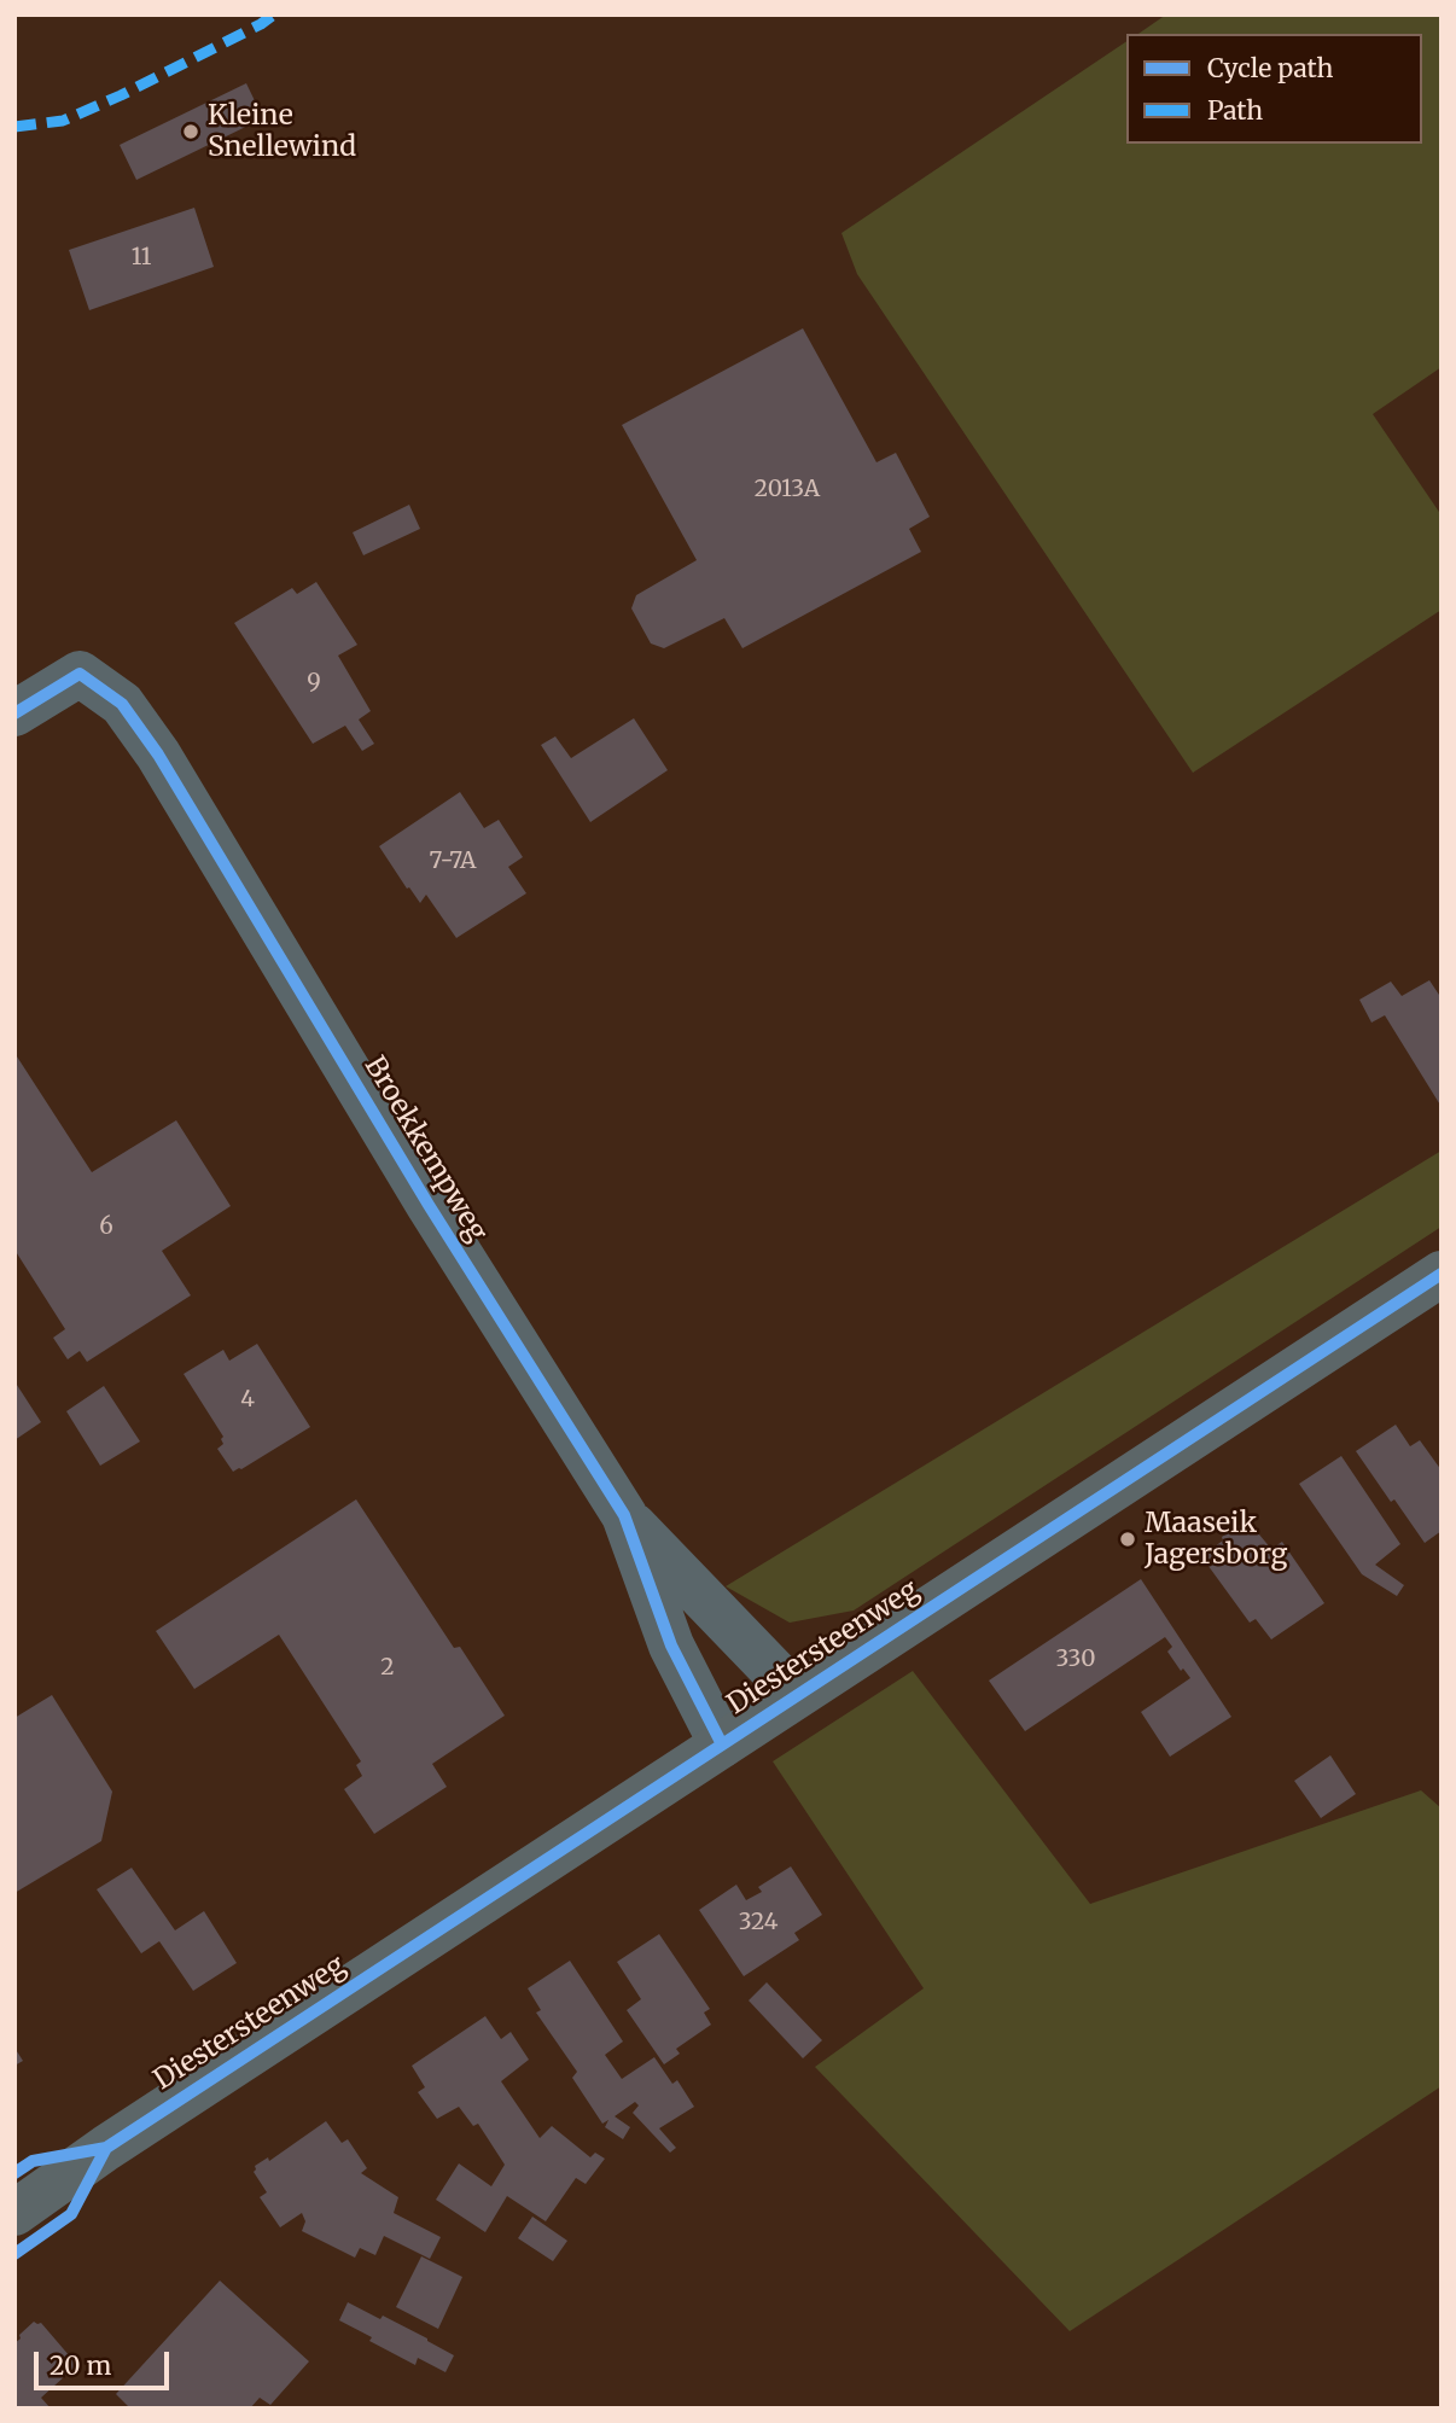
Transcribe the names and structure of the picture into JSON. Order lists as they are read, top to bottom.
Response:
{
  "streets": {
    "main road": ["Diestersteenweg"],
    "street": ["Broekkempweg"]
  },
  "crossings": [
    ["Broekkempweg", "Diestersteenweg"]
  ],
  "places": ["Kleine Snellewind", "Maaseik Jagersborg"],
  "house_numbers": [
    "11",
    "2013A",
    "9",
    "7-7A",
    "6",
    "4",
    "330",
    "2",
    "324"
  ],
  "legend": ["Cycle path", "Path"],
  "scale_bar": "20 m"
}
